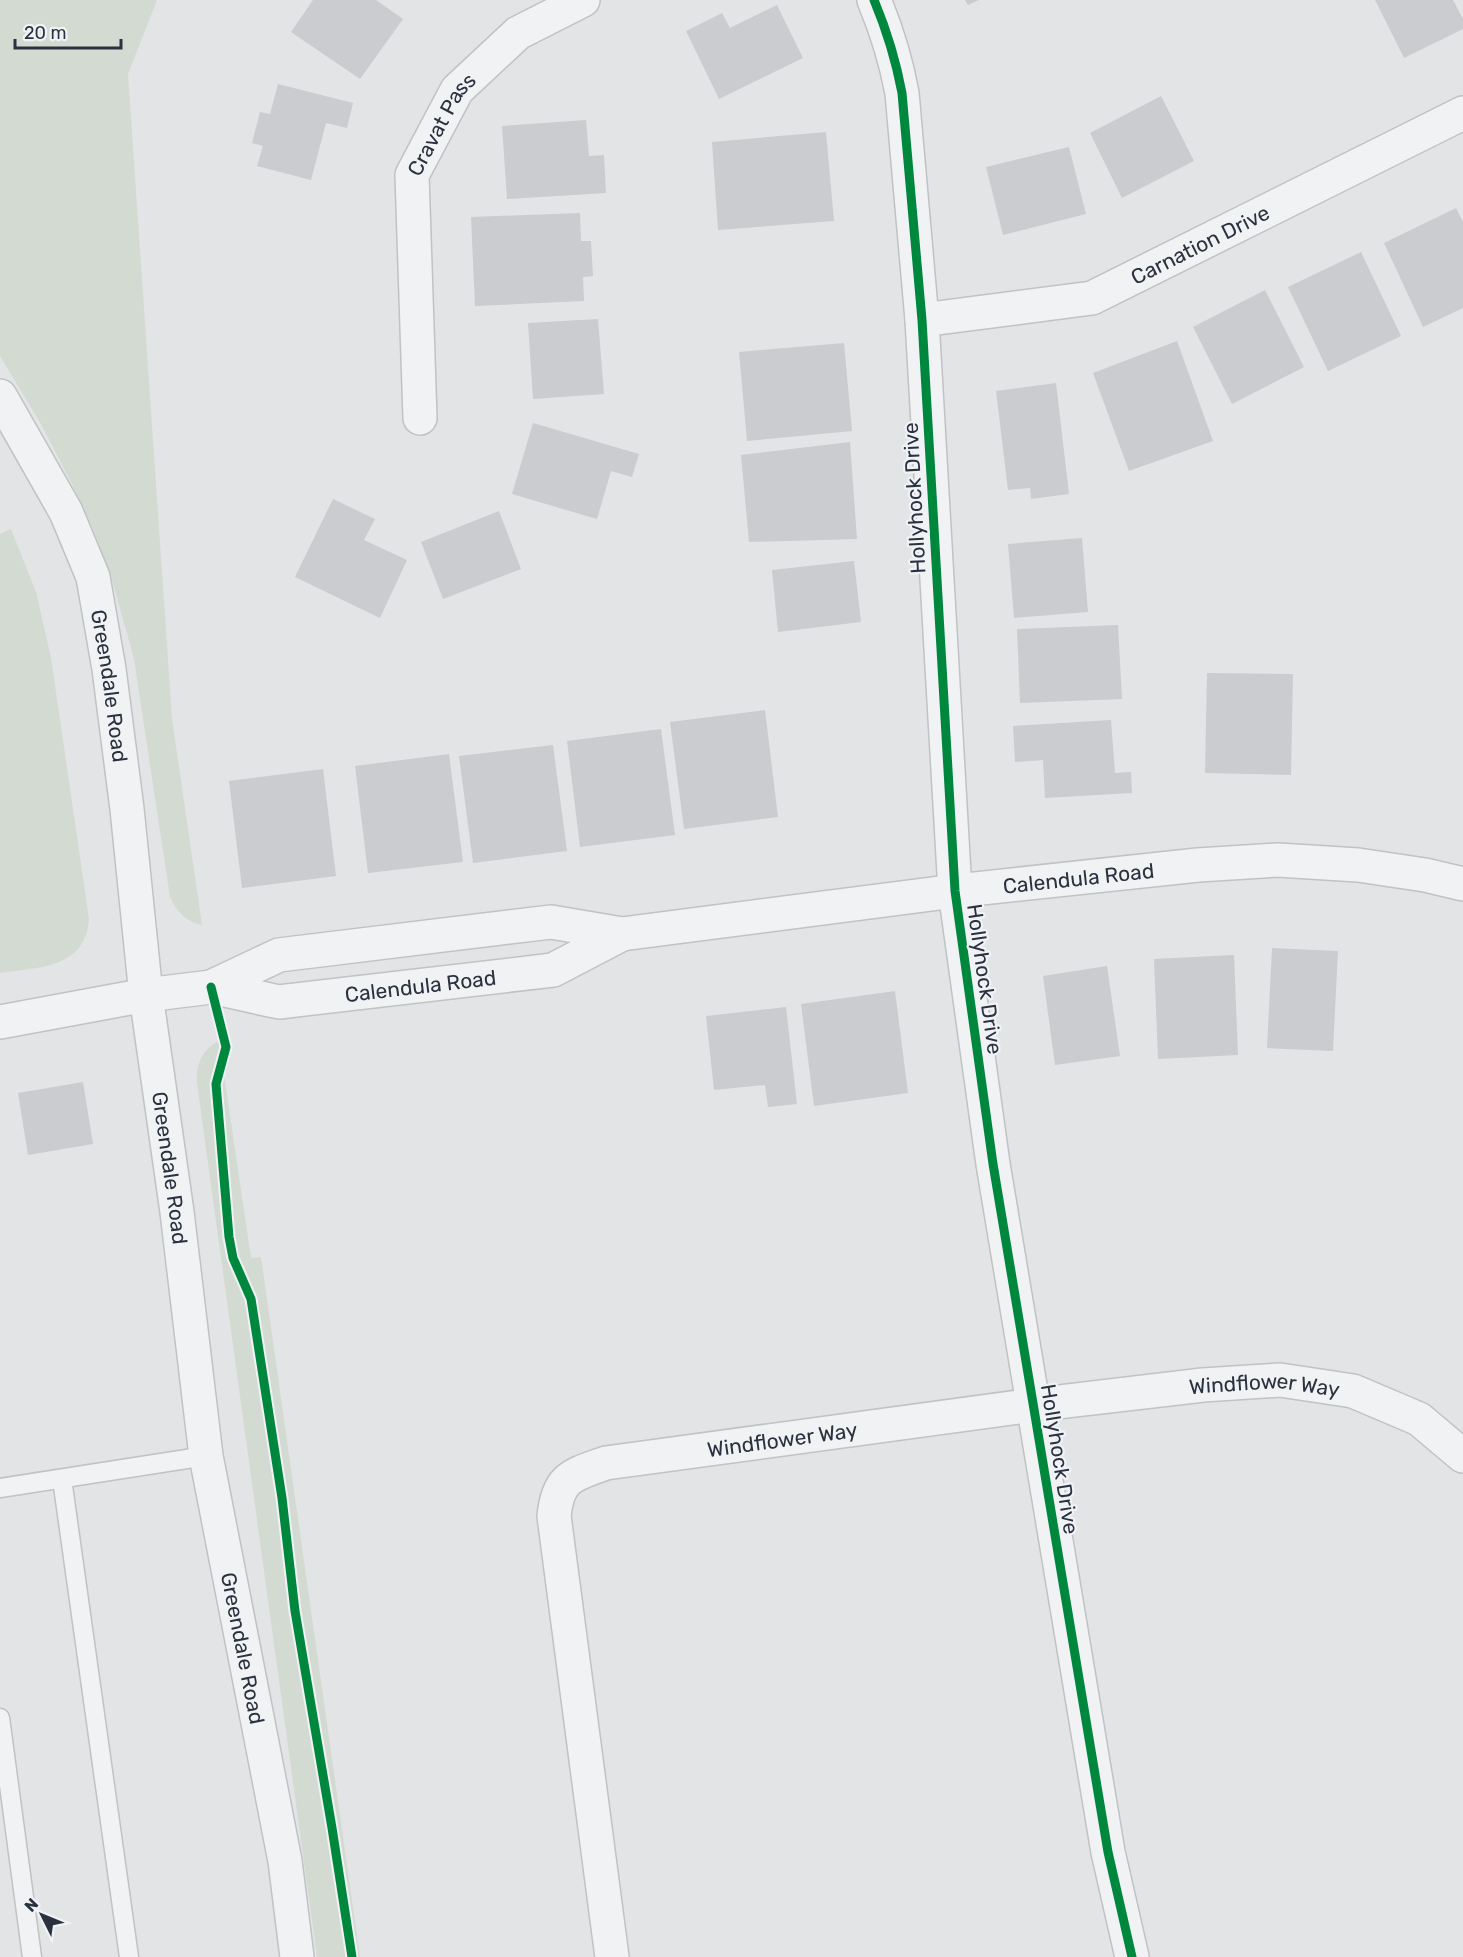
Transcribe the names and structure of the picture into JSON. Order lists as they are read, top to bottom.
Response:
{
  "streets": {
    "street": [
      "Cravat Pass",
      "Carnation Drive",
      "Hollyhock Drive",
      "Greendale Road",
      "Calendula Road",
      "Windflower Way"
    ]
  },
  "crossings": [
    ["Carnation Drive", "Hollyhock Drive"],
    ["Hollyhock Drive", "Calendula Road"],
    ["Hollyhock Drive", "Windflower Way"],
    ["Greendale Road", "Calendula Road"]
  ],
  "scale_bar": "20 m",
  "north": "top left"
}
